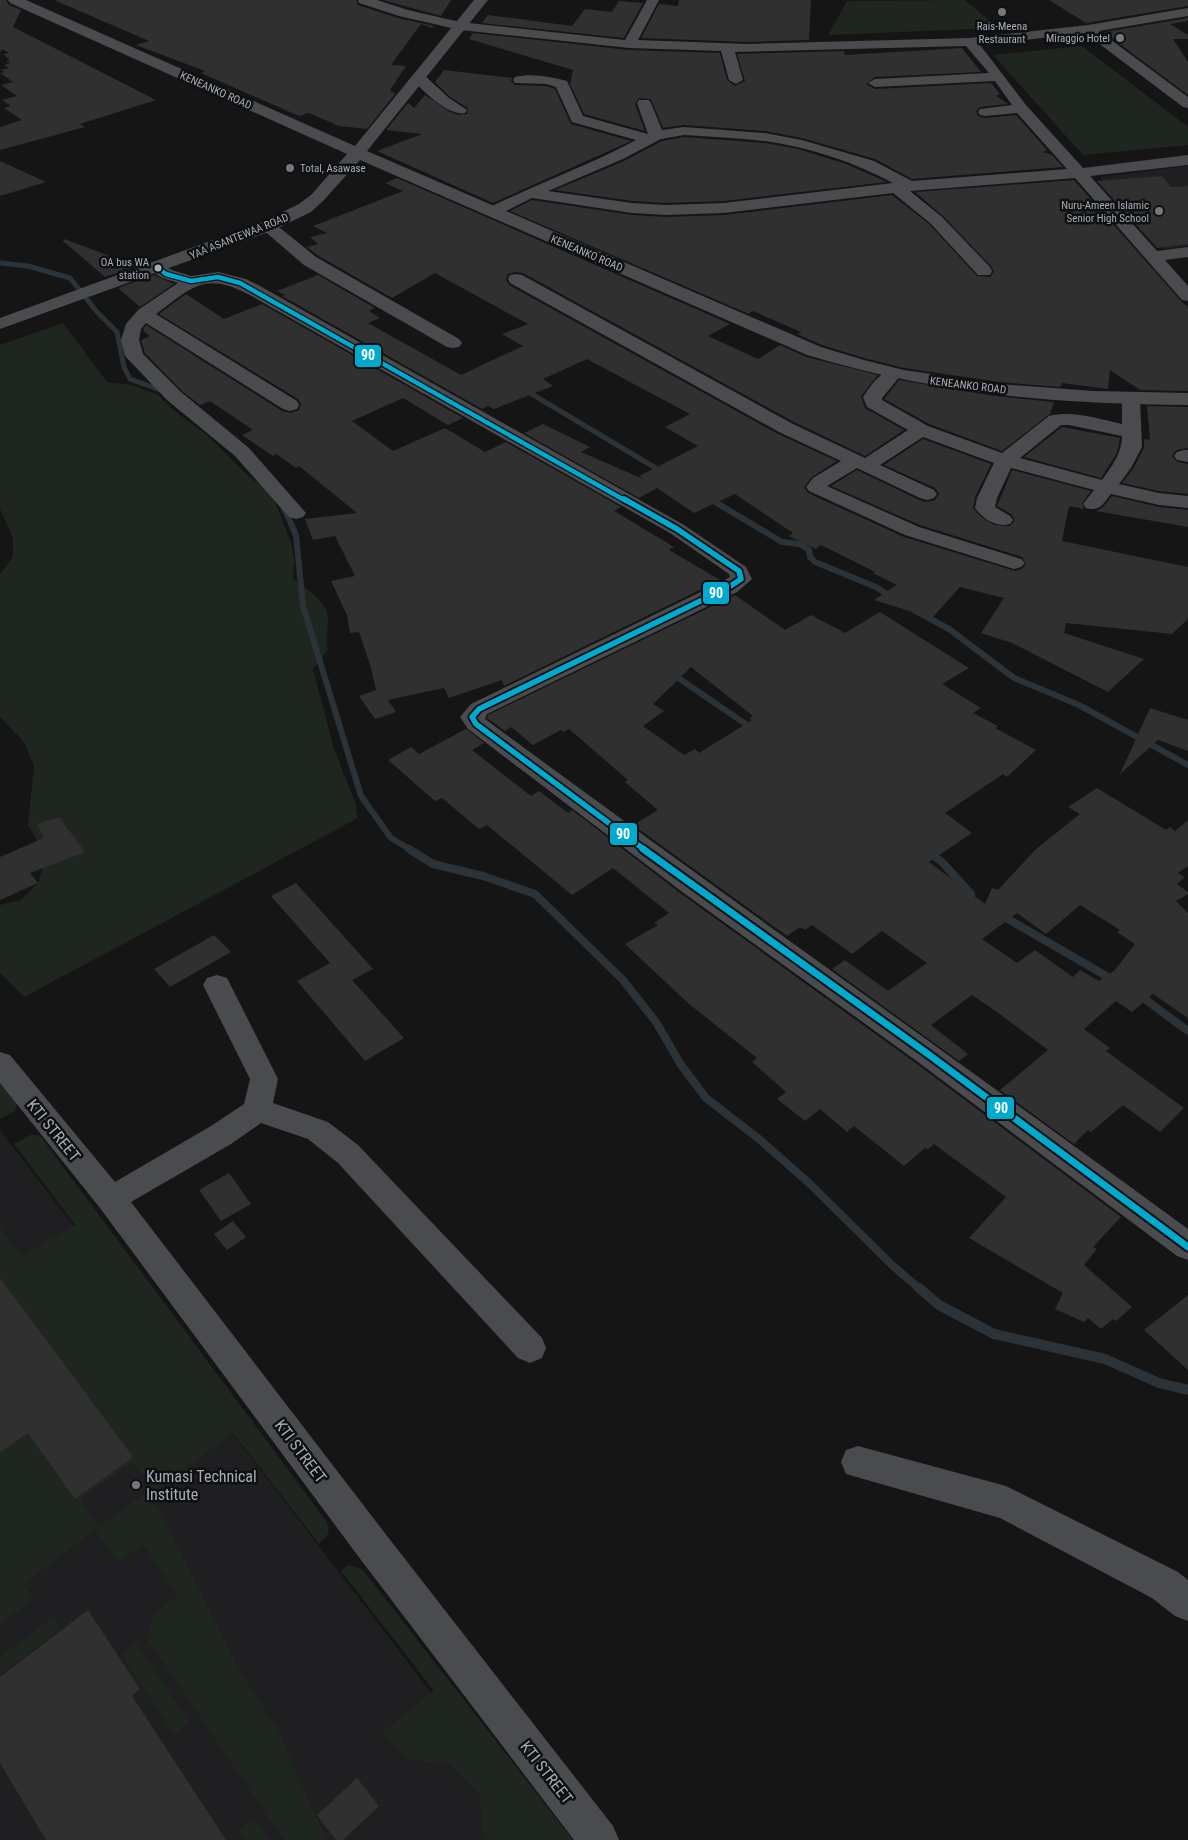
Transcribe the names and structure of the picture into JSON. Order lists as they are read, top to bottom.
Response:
{
  "streets": {
    "street": ["KENEANKO ROAD", "YAA ASANTEWAA ROAD", "KTI STREET"]
  },
  "crossings": [
    ["KENEANKO ROAD", "YAA ASANTEWAA ROAD"]
  ],
  "places": [
    "Rais-Meena Restaurant",
    "Miraggio Hotel",
    "Total, Asawase",
    "Nuru-Ameen Islamic Senior High School",
    "OA bus WA station",
    "Kumasi Technical Institute"
  ],
  "lines": ["transit line 90"]
}
